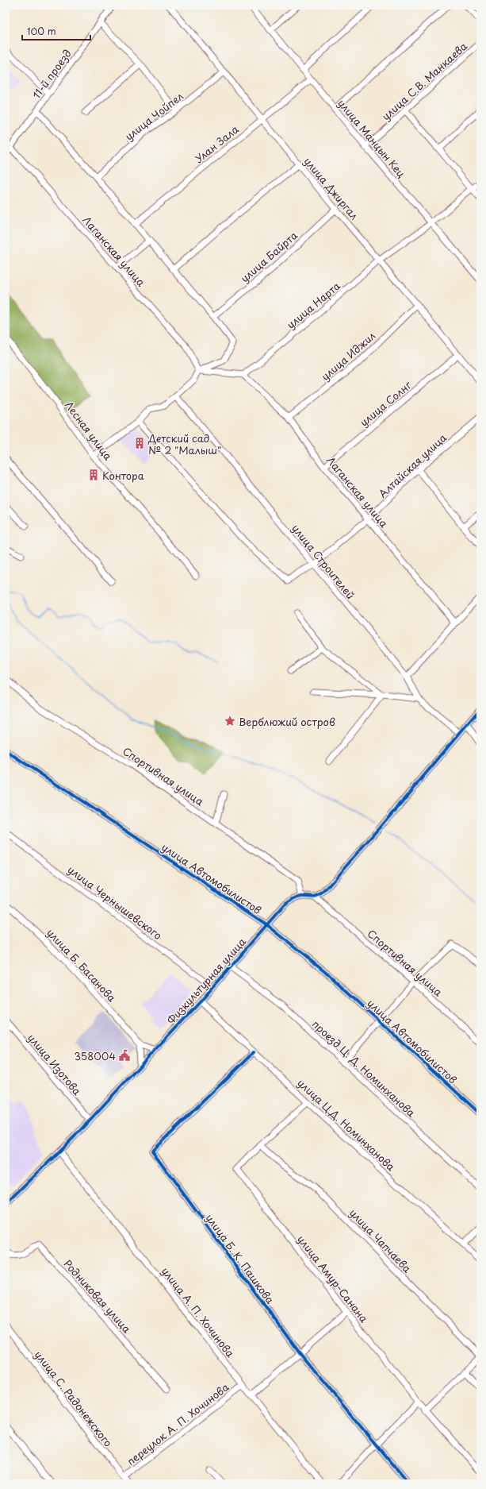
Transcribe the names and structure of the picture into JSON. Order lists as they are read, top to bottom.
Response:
{
  "streets": {
    "street": [
      "11-й проезд",
      "улица С.В. Манкаева",
      "улица Чойпел",
      "улица Манцын Кец",
      "Улан Зала",
      "улица Джиргал",
      "Лаганская улица",
      "улица Байрта",
      "улица Нарта",
      "улица Иджил",
      "улица Солнг",
      "Лесная улица",
      "Алтайская улица",
      "улица Строителей",
      "Спортивная улица",
      "улица Автомобилистов",
      "улица Чернышевского",
      "улица Б. Басанова",
      "Физкультурная улица",
      "улица Изотова",
      "проезд Ц. Д. Номинханова",
      "улица Ц.Д. Номинханова",
      "улица Чапчаева",
      "улица Б. К. Пашкова",
      "улица Амур-Санана",
      "Родниковая улица",
      "улица А. П. Хочинова",
      "улица С. Радонежского",
      "переулок А. П. Хочинова"
    ]
  },
  "crossings": [
    ["11-й проезд", "Лаганская улица"],
    ["улица С.В. Манкаева", "улица Манцын Кец"],
    ["улица Чойпел", "улица Джиргал"],
    ["улица Манцын Кец", "Улан Зала"],
    ["улица Манцын Кец", "улица Нарта"],
    ["Улан Зала", "улица Джиргал"],
    ["улица Джиргал", "улица Байрта"],
    ["улица Джиргал", "улица Нарта"],
    ["улица Джиргал", "улица Иджил"],
    ["улица Джиргал", "улица Солнг"],
    ["Лаганская улица", "улица Нарта"],
    ["Лаганская улица", "улица Иджил"],
    ["Лаганская улица", "улица Солнг"],
    ["Лаганская улица", "Алтайская улица"],
    ["Алтайская улица", "улица Строителей"],
    ["Спортивная улица", "Физкультурная улица"],
    ["улица Автомобилистов", "Физкультурная улица"],
    ["улица Чернышевского", "Физкультурная улица"],
    ["Физкультурная улица", "улица Изотова"],
    ["Физкультурная улица", "проезд Ц. Д. Номинханова"],
    ["Физкультурная улица", "улица Ц.Д. Номинханова"],
    ["Физкультурная улица", "улица А. П. Хочинова"],
    ["улица Ц.Д. Номинханова", "улица Б. К. Пашкова"],
    ["улица Ц.Д. Номинханова", "улица Амур-Санана"],
    ["улица Чапчаева", "улица Амур-Санана"],
    ["улица А. П. Хочинова", "переулок А. П. Хочинова"],
    ["улица С. Радонежского", "переулок А. П. Хочинова"]
  ],
  "places": {
    "building": ["Детский сад № 2 \"Малыш\"", "Контора"],
    "place": ["Верблюжий остров"],
    "public building": ["358004"]
  },
  "scale_bar": "100 m"
}
